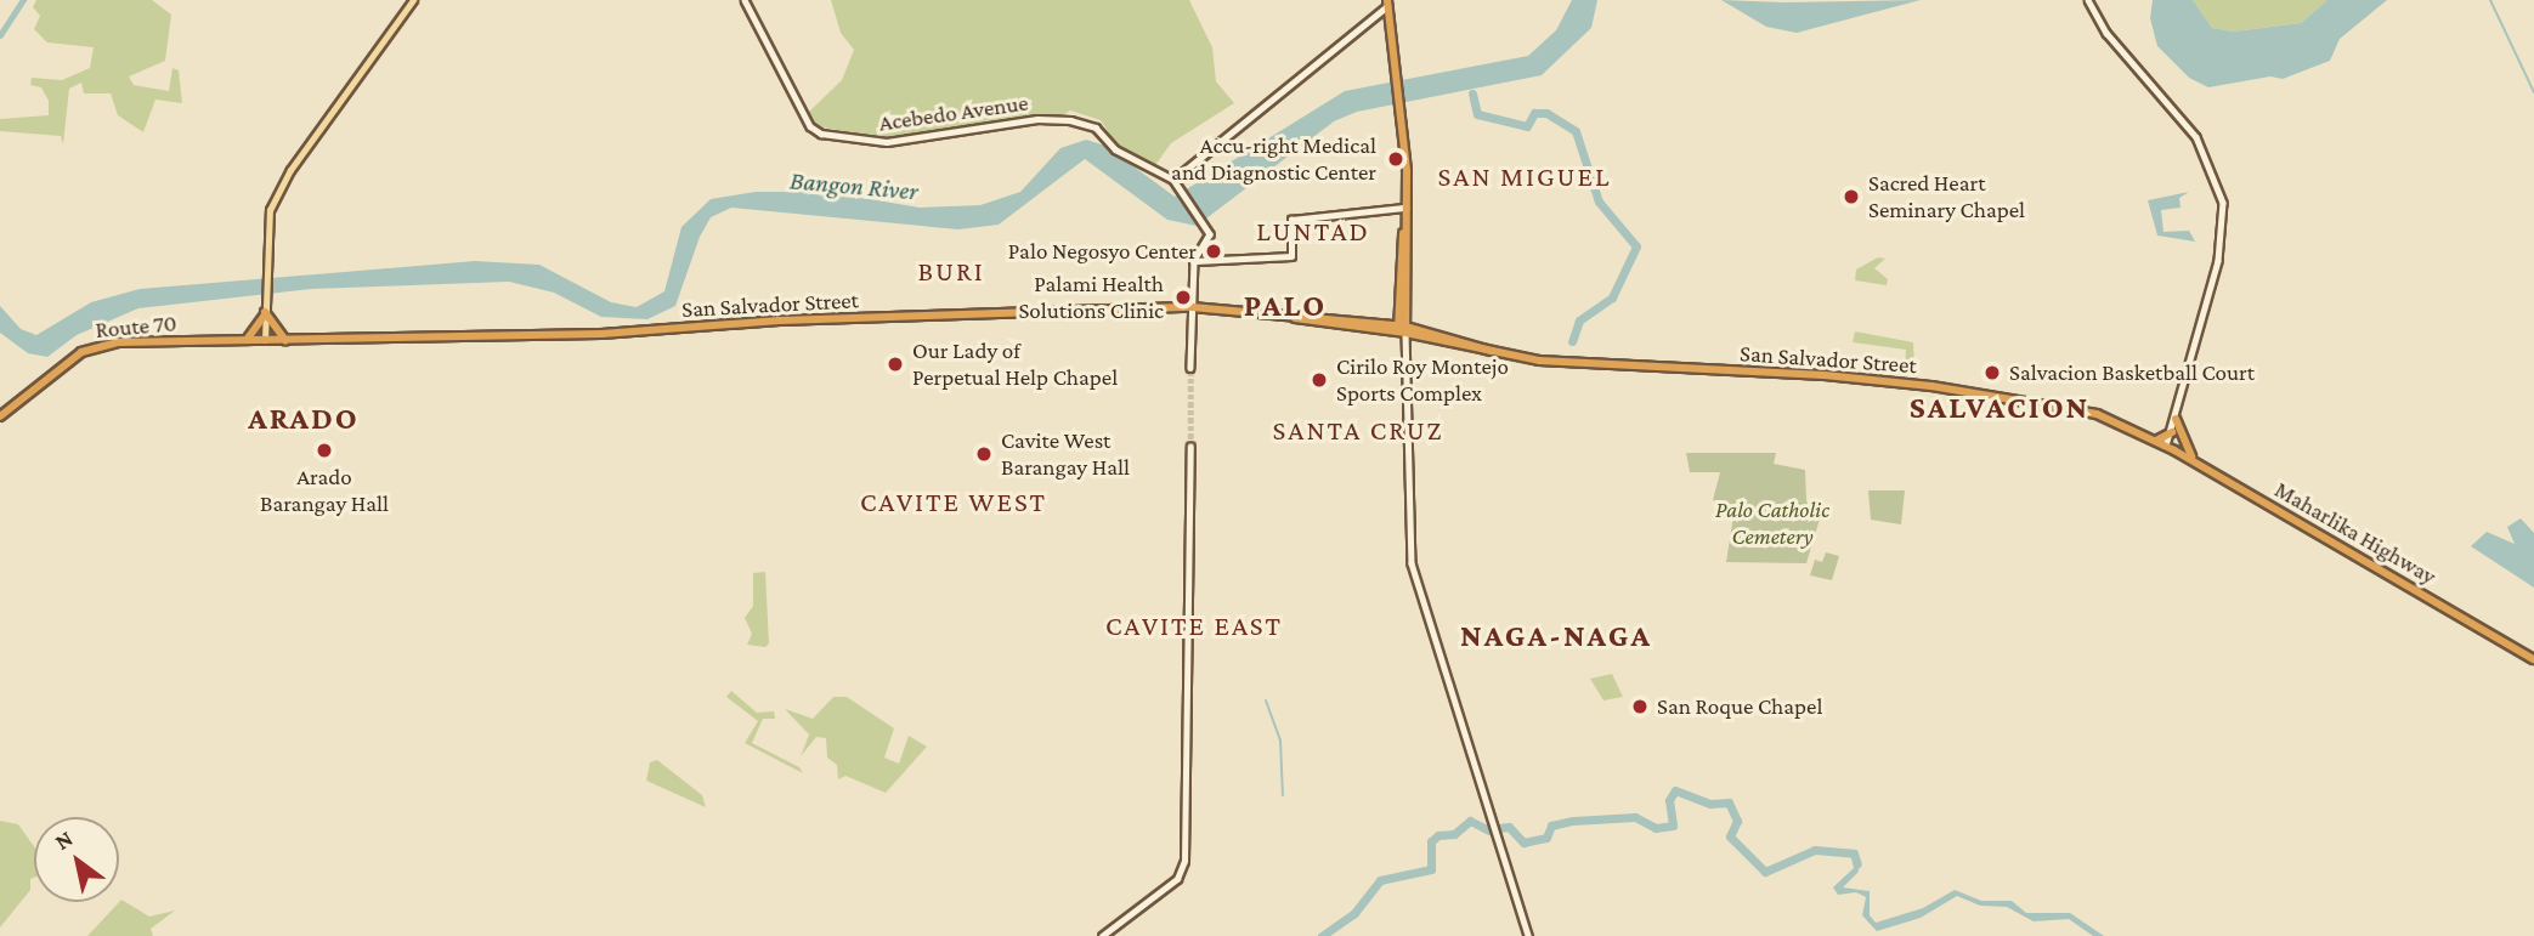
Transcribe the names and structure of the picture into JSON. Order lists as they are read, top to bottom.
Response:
{
  "streets": {
    "highway": ["San Salvador Street", "Route 70", "Maharlika Highway"],
    "main road": ["Acebedo Avenue"]
  },
  "crossings": [
    ["San Salvador Street", "Route 70"],
    ["San Salvador Street", "Maharlika Highway"]
  ],
  "districts": [
    "SAN MIGUEL",
    "LUNTAD",
    "BURI",
    "PALO",
    "SALVACION",
    "ARADO",
    "SANTA CRUZ",
    "CAVITE WEST",
    "CAVITE EAST",
    "NAGA-NAGA"
  ],
  "water": ["Bangon River"],
  "parks": ["Palo Catholic Cemetery"],
  "places": [
    "Accu-right Medical and Diagnostic Center",
    "Sacred Heart Seminary Chapel",
    "Palo Negosyo Center",
    "Palami Health Solutions Clinic",
    "Our Lady of Perpetual Help Chapel",
    "Salvacion Basketball Court",
    "Cirilo Roy Montejo Sports Complex",
    "Arado Barangay Hall",
    "Cavite West Barangay Hall",
    "San Roque Chapel"
  ],
  "north": "top left"
}
